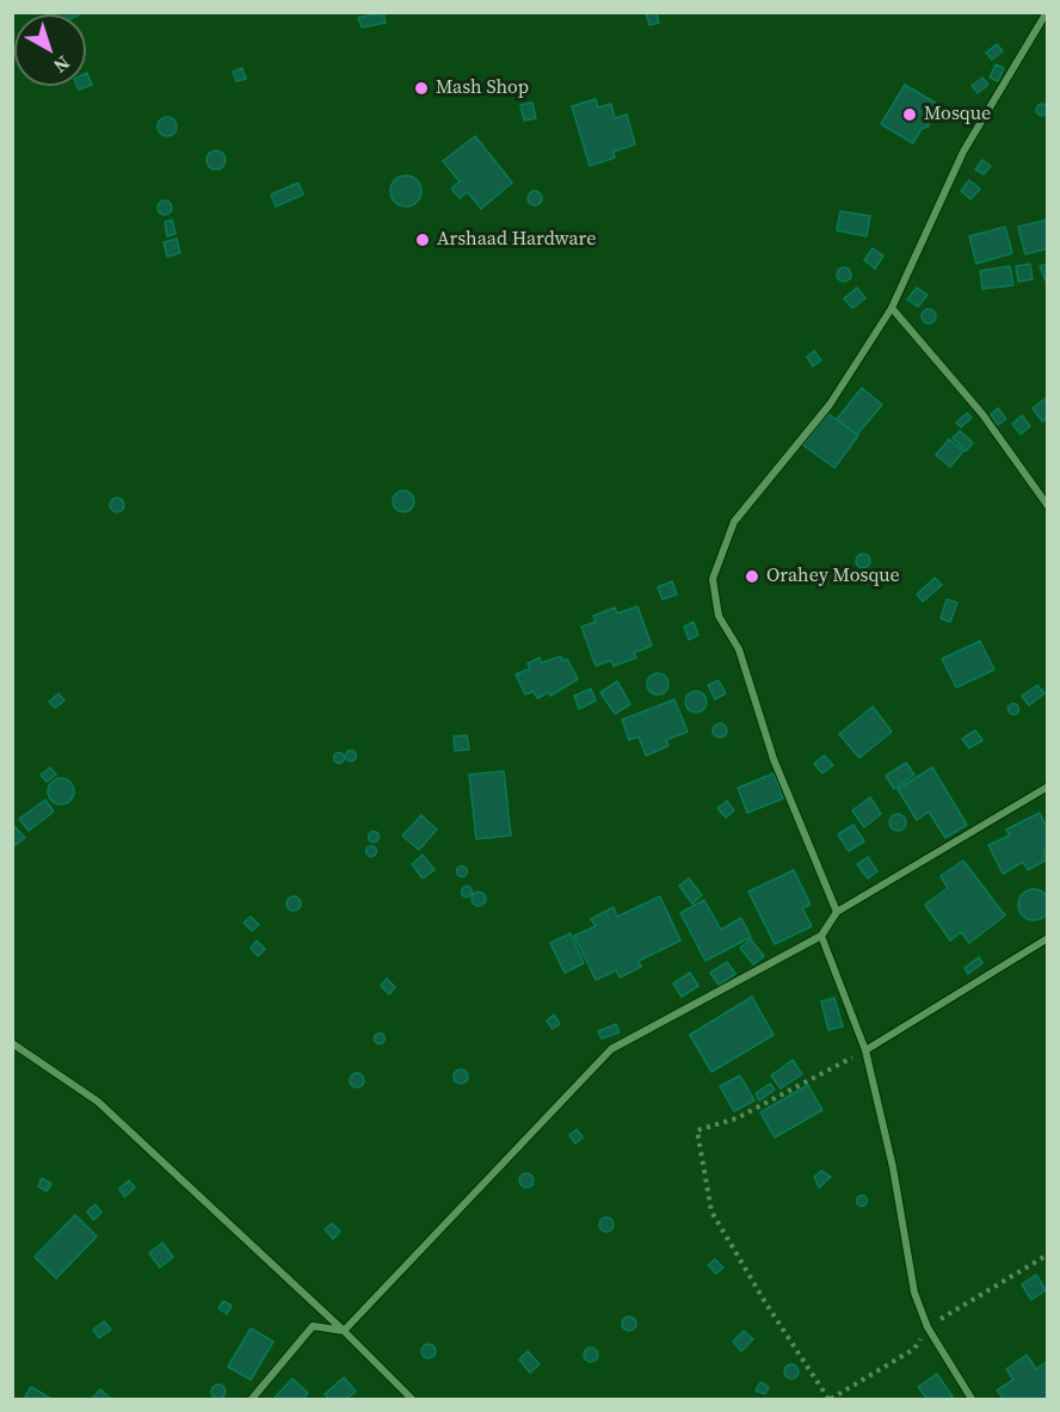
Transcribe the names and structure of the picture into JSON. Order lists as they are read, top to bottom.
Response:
{
  "places": [
    "Mash Shop",
    "Mosque",
    "Arshaad Hardware",
    "Orahey Mosque"
  ],
  "north": "bottom right"
}
